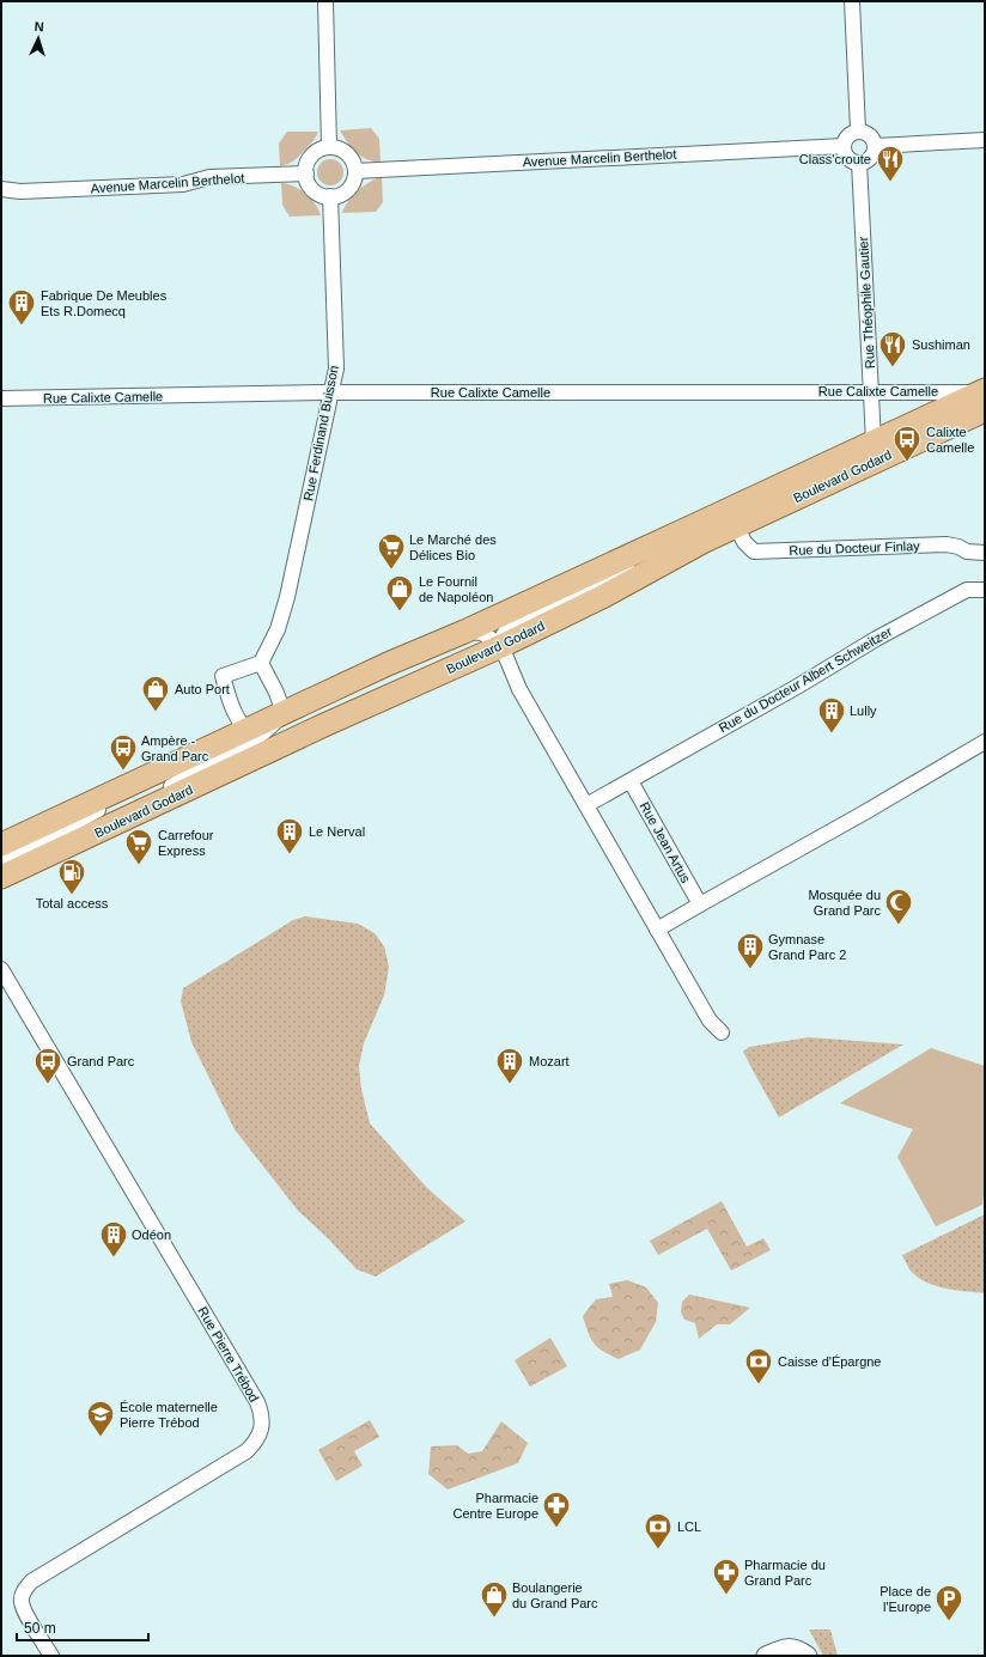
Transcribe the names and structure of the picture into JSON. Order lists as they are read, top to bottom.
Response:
{
  "streets": {
    "main road": ["Boulevard Godard"],
    "street": [
      "Avenue Marcelin Berthelot",
      "Rue Théophile Gautier",
      "Rue Calixte Camelle",
      "Rue Ferdinand Buisson",
      "Rue du Docteur Finlay",
      "Rue du Docteur Albert Schweitzer",
      "Rue Jean Artus",
      "Rue Pierre Trébod"
    ]
  },
  "crossings": [
    ["Avenue Marcelin Berthelot", "Rue Théophile Gautier"],
    ["Avenue Marcelin Berthelot", "Rue Ferdinand Buisson"],
    ["Rue Théophile Gautier", "Rue Calixte Camelle"],
    ["Rue Théophile Gautier", "Boulevard Godard"],
    ["Rue Calixte Camelle", "Rue Ferdinand Buisson"],
    ["Rue Calixte Camelle", "Boulevard Godard"],
    ["Boulevard Godard", "Rue du Docteur Finlay"],
    ["Rue du Docteur Albert Schweitzer", "Rue Jean Artus"]
  ],
  "places": {
    "restaurant": ["Class'croute", "Sushiman"],
    "building": [
      "Fabrique De Meubles Ets R.Domecq",
      "Lully",
      "Le Nerval",
      "Gymnase Grand Parc 2",
      "Mozart",
      "Odéon"
    ],
    "bus stop": ["Calixte Camelle", "Ampère - Grand Parc", "Grand Parc"],
    "supermarket": ["Le Marché des Délices Bio", "Carrefour Express"],
    "shop": ["Le Fournil de Napoléon", "Auto Port", "Boulangerie du Grand Parc"],
    "fuel station": ["Total access"],
    "mosque": ["Mosquée du Grand Parc"],
    "bank": ["Caisse d'Épargne", "LCL"],
    "school or university": ["École maternelle Pierre Trébod"],
    "pharmacy": ["Pharmacie Centre Europe", "Pharmacie du Grand Parc"],
    "parking": ["Place de l'Europe"]
  },
  "scale_bar": "50 m",
  "north": "top"
}
